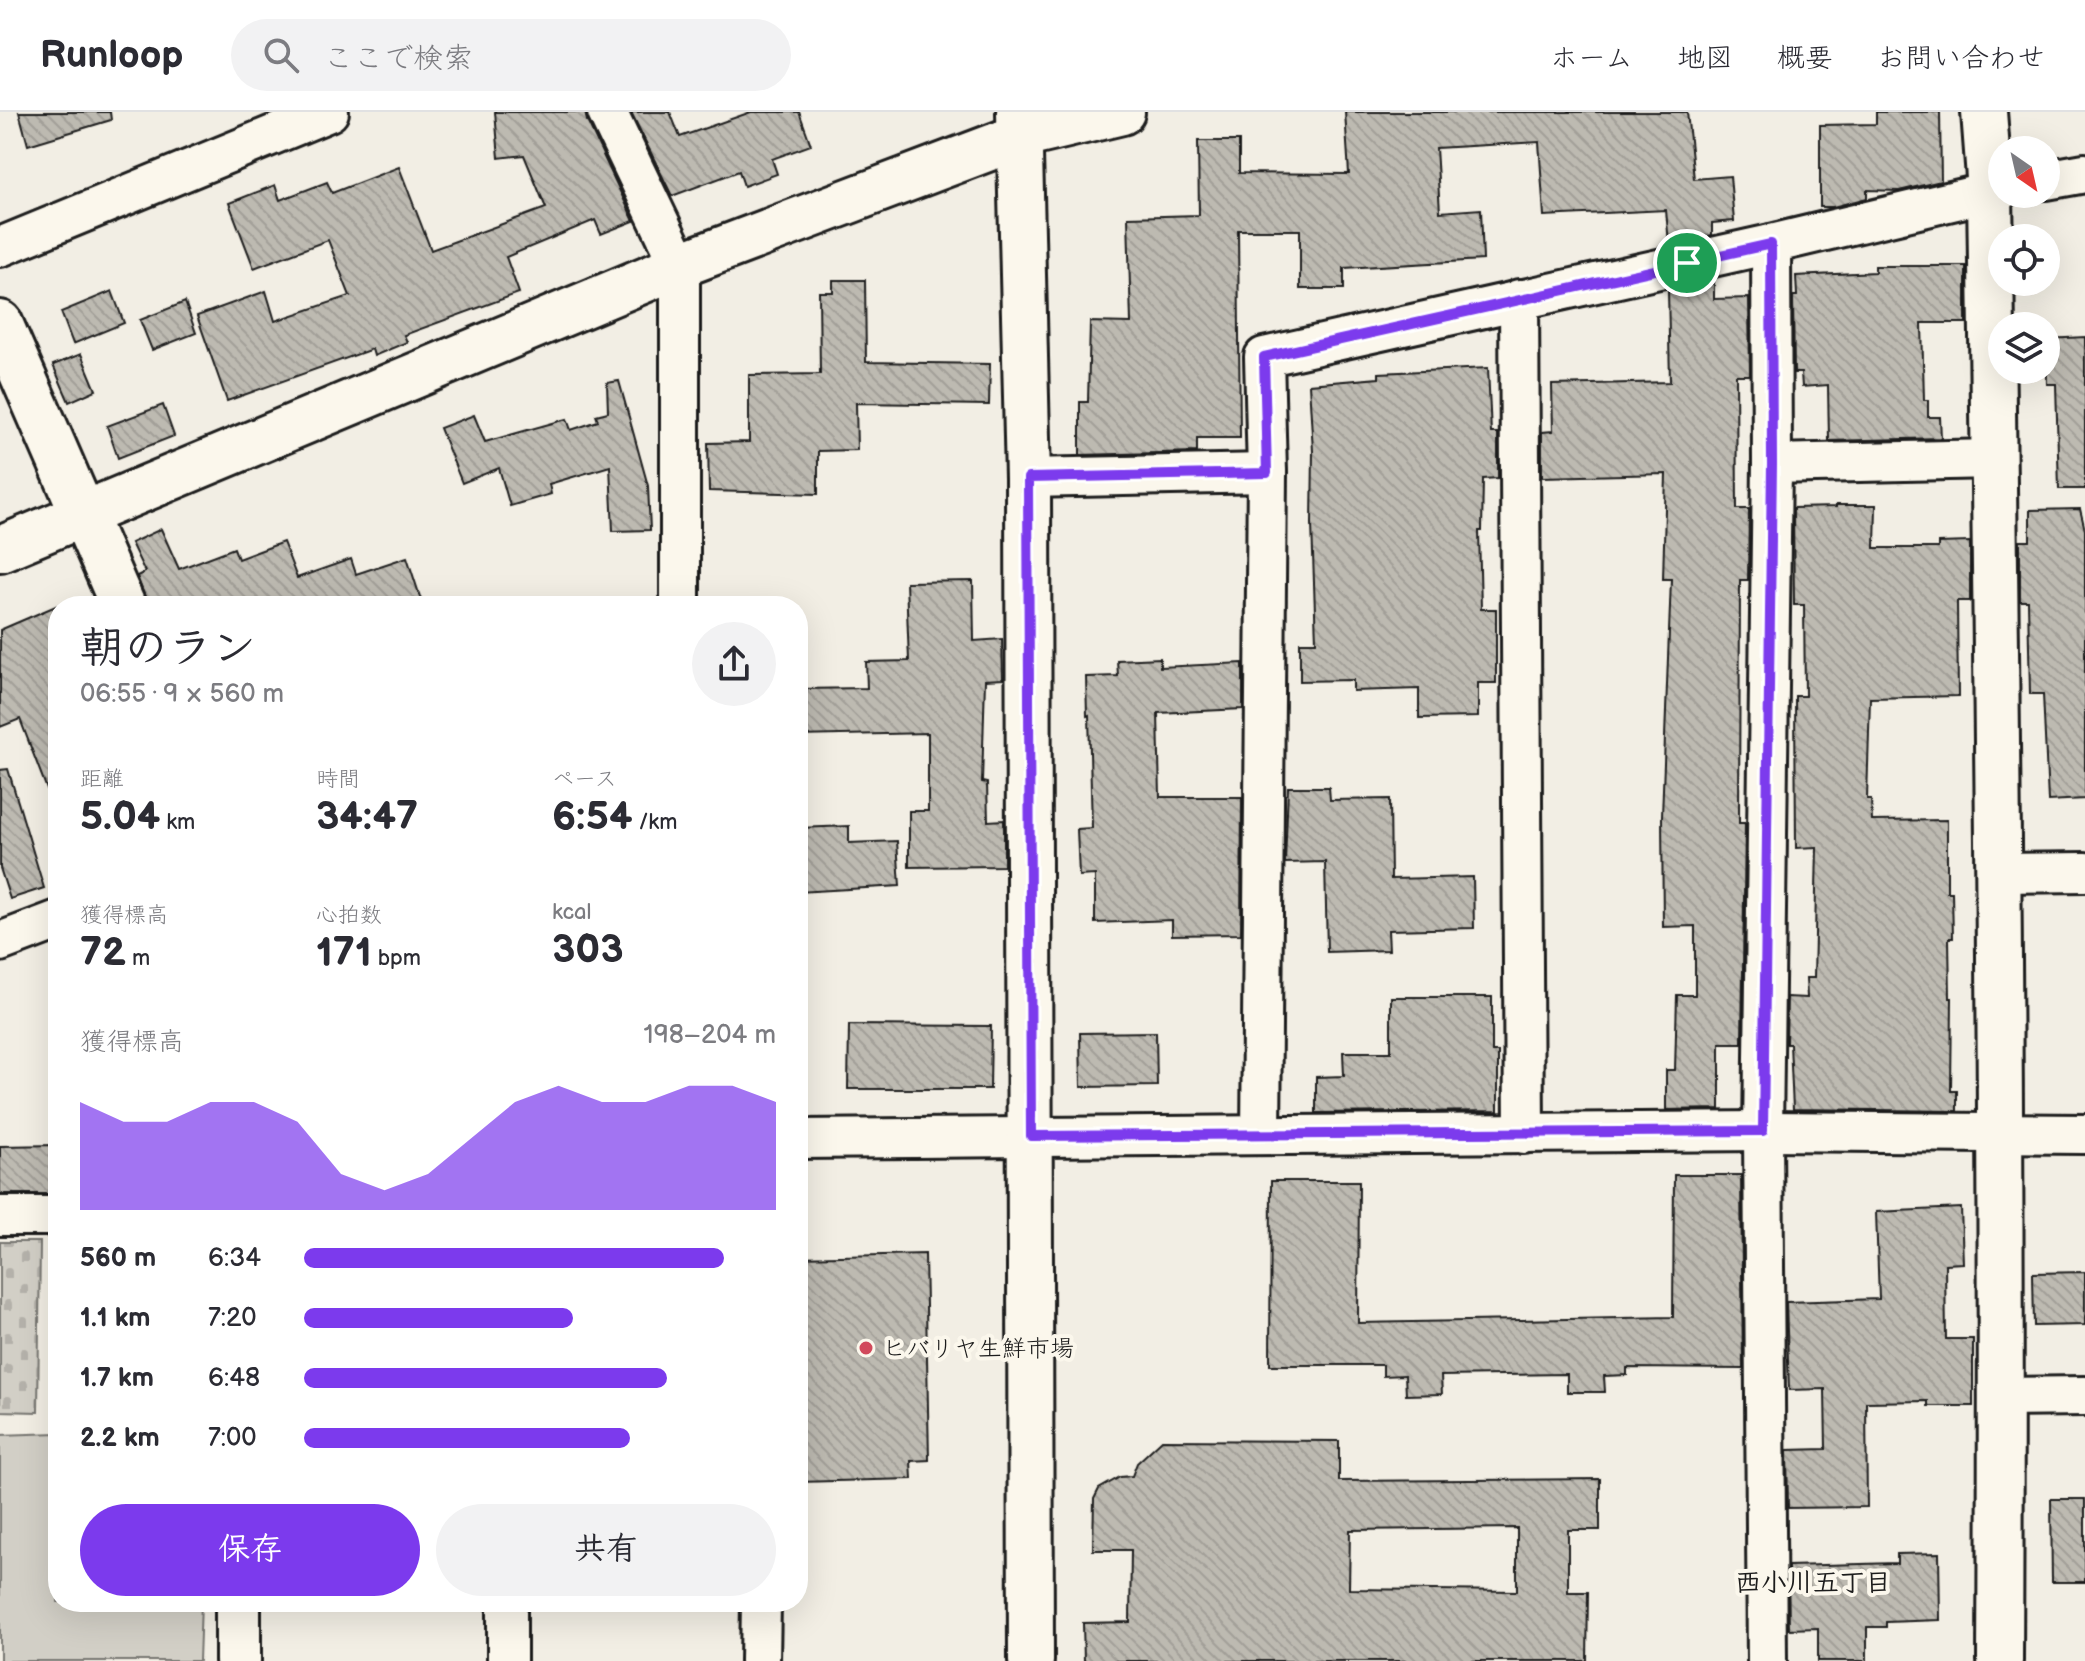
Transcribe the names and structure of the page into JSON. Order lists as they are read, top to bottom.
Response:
{
  "districts": ["西小川五丁目"],
  "places": ["ヒバリヤ生鮮市場"],
  "north": "bottom right",
  "page": {
    "header": "Runloop",
    "search": "ここで検索",
    "nav": [
      "ホーム",
      "地図",
      "概要",
      "お問い合わせ"
    ],
    "heading": ["朝のラン", "06:55 · 9 × 560 m"],
    "stats": [
      ["距離", "5.04 km"],
      ["時間", "34:47"],
      ["ペース", "6:54 /km"],
      ["獲得標高", "72 m"],
      ["心拍数", "171 bpm"],
      ["kcal", "303"]
    ],
    "chart": ["獲得標高", "198–204 m"],
    "list": [
      {
        "name": "560 m",
        "note": "6:34"
      },
      {
        "name": "1.1 km",
        "note": "7:20"
      },
      {
        "name": "1.7 km",
        "note": "6:48"
      },
      {
        "name": "2.2 km",
        "note": "7:00"
      }
    ],
    "buttons": ["保存", "共有"]
  }
}
